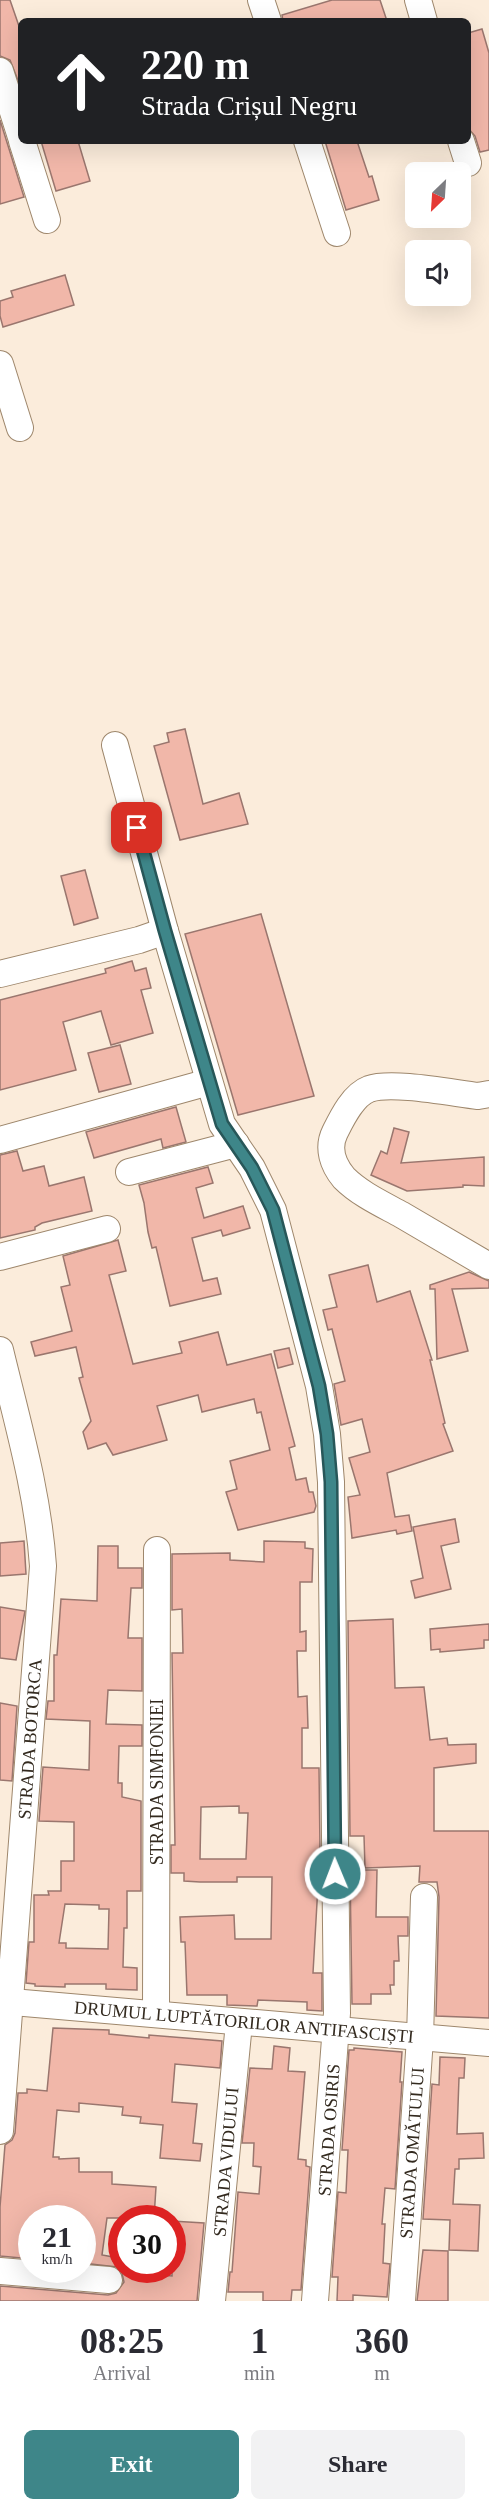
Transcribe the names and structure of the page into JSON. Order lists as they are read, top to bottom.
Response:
{
  "streets": {
    "street": [
      "STRADA BOTORCA",
      "STRADA SIMFONIEI",
      "DRUMUL LUPTĂTORILOR ANTIFASCIȘTI",
      "STRADA OSIRIS",
      "STRADA OMĂTULUI",
      "STRADA VIDULUI"
    ]
  },
  "crossings": [
    ["STRADA BOTORCA", "DRUMUL LUPTĂTORILOR ANTIFASCIȘTI"],
    ["STRADA SIMFONIEI", "DRUMUL LUPTĂTORILOR ANTIFASCIȘTI"],
    ["DRUMUL LUPTĂTORILOR ANTIFASCIȘTI", "STRADA OSIRIS"],
    ["DRUMUL LUPTĂTORILOR ANTIFASCIȘTI", "STRADA OMĂTULUI"],
    ["DRUMUL LUPTĂTORILOR ANTIFASCIȘTI", "STRADA VIDULUI"]
  ],
  "north": "bottom left",
  "page": {
    "turn": ["220 m", "Strada Crișul Negru"],
    "speed": "21 km/h",
    "limit": "30",
    "eta": [
      "08:25",
      "Arrival",
      "1",
      "min",
      "360",
      "m"
    ],
    "buttons": ["Exit", "Share"]
  }
}
